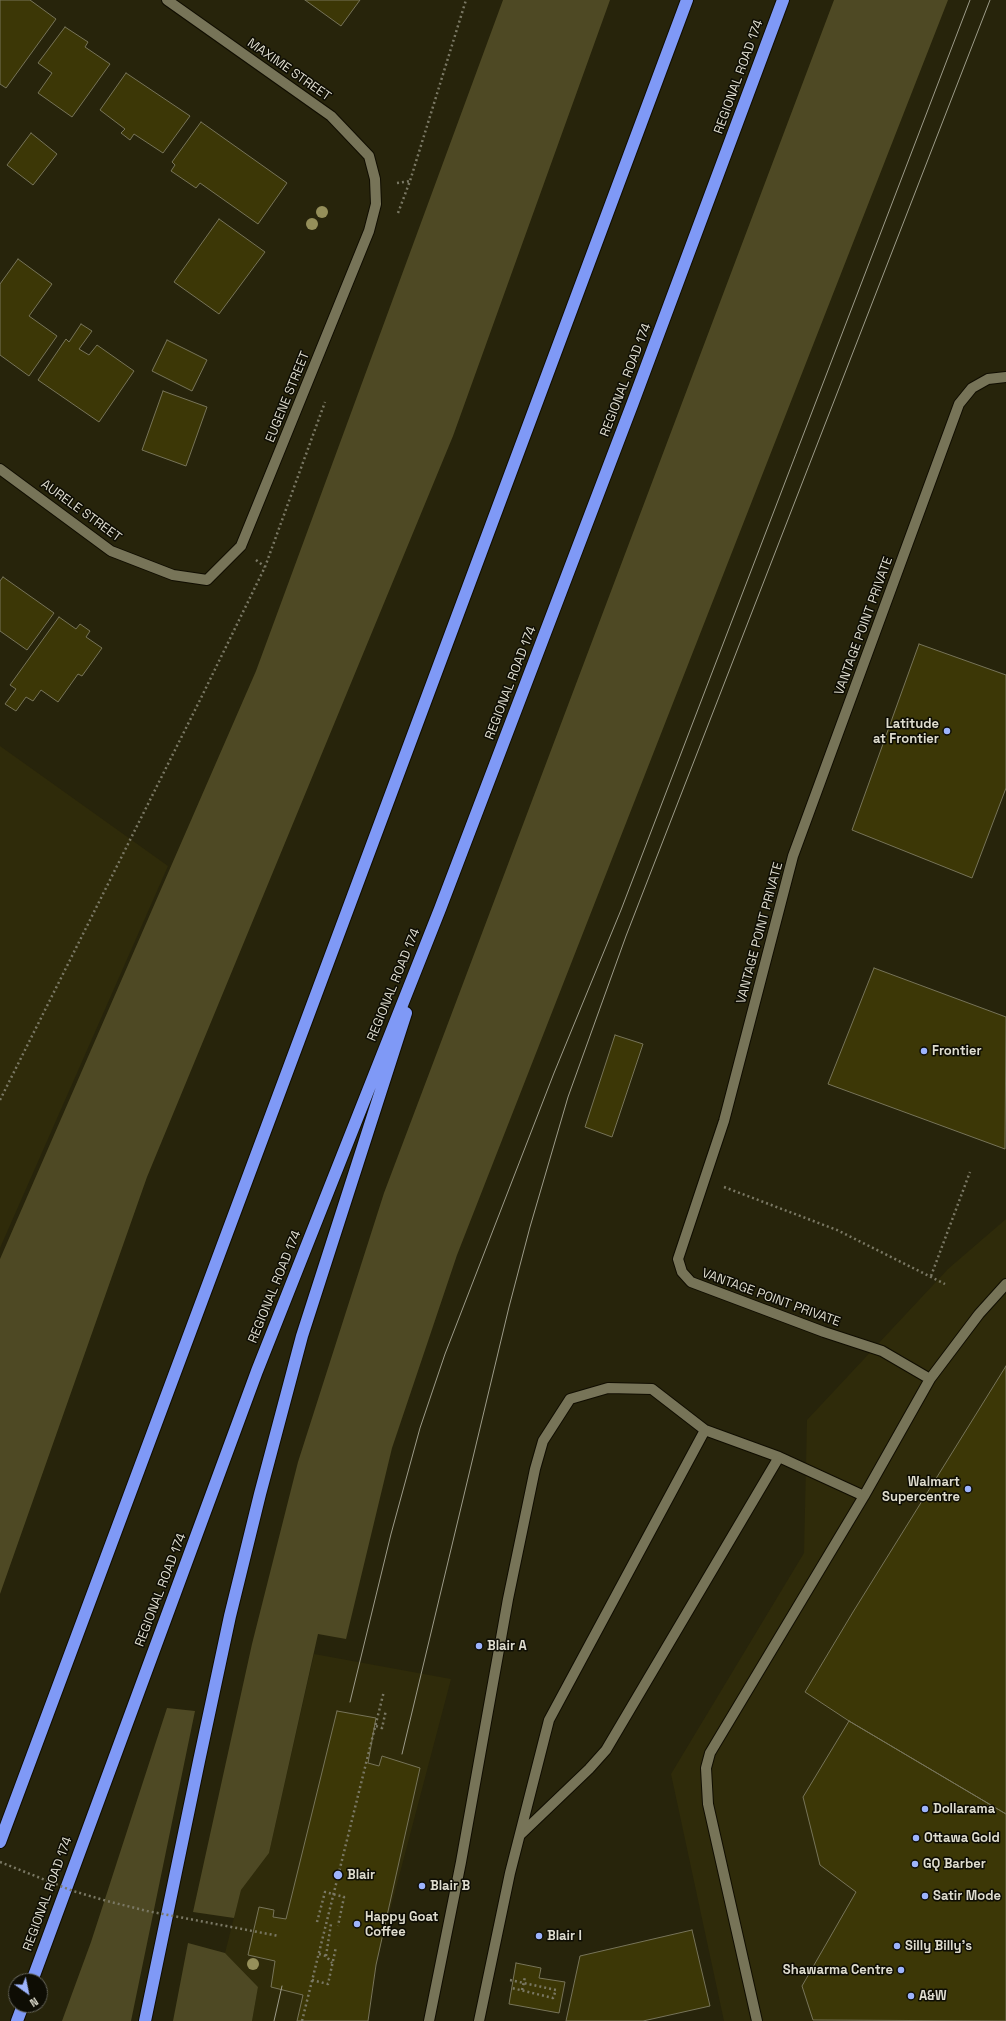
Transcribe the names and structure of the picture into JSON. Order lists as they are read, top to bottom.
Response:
{
  "streets": {
    "highway": ["REGIONAL ROAD 174"],
    "street": [
      "MAXIME STREET",
      "EUGENE STREET",
      "AURELE STREET",
      "VANTAGE POINT PRIVATE"
    ]
  },
  "crossings": [
    ["MAXIME STREET", "EUGENE STREET"],
    ["EUGENE STREET", "AURELE STREET"]
  ],
  "places": [
    "Latitude at Frontier",
    "Frontier",
    "Walmart Supercentre",
    "Blair A",
    "Dollarama",
    "Ottawa Gold",
    "GQ Barber",
    "Blair",
    "Blair B",
    "Satir Mode",
    "Happy Goat Coffee",
    "Blair I",
    "Silly Billy's",
    "Shawarma Centre",
    "A&W"
  ],
  "north": "bottom right"
}
